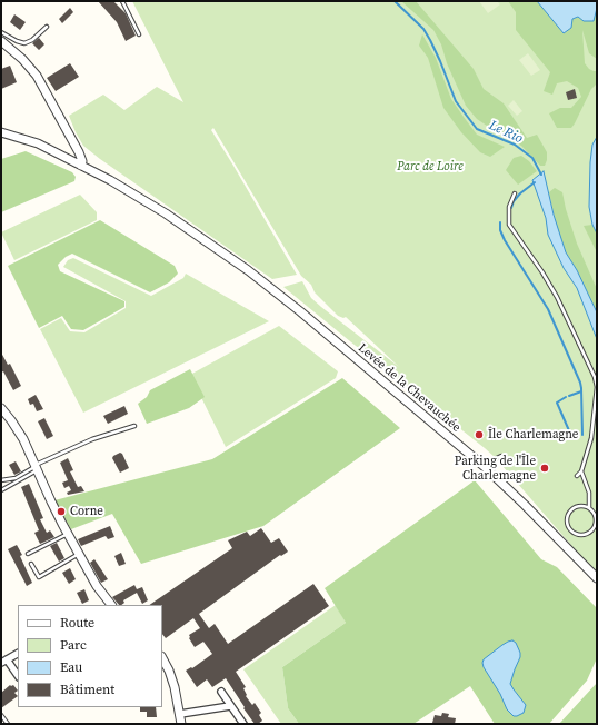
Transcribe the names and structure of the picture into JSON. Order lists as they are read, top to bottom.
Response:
{
  "streets": {
    "street": ["Levée de la Chevauchée"]
  },
  "water": ["Le Rio"],
  "parks": ["Parc de Loire"],
  "places": ["Île Charlemagne", "Parking de l'Île Charlemagne", "Corne"],
  "legend": [
    "Route",
    "Parc",
    "Eau",
    "Bâtiment"
  ]
}
